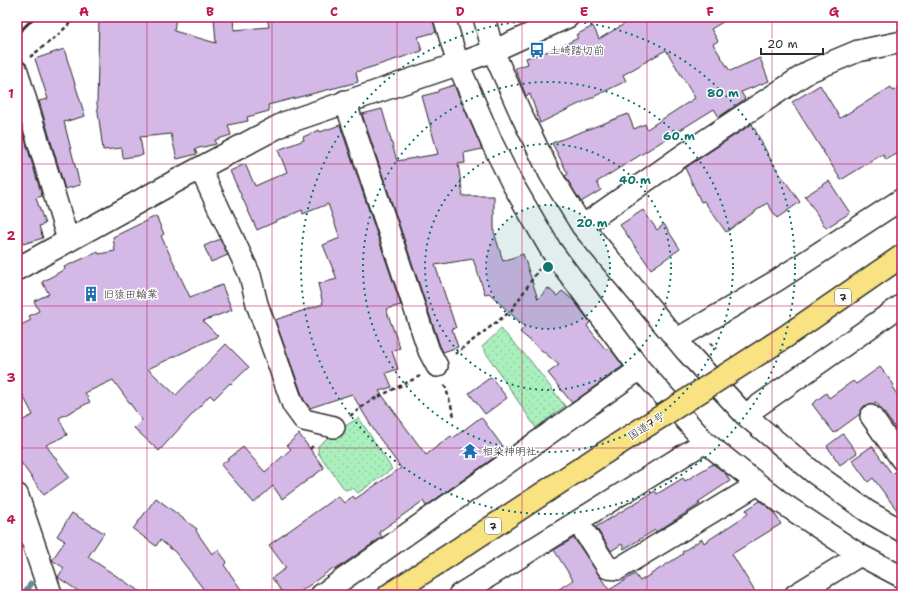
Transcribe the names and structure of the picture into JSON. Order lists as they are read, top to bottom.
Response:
{
  "streets": {
    "highway": ["7", "国道7号"]
  },
  "places": {
    "bus stop": ["土崎踏切前"],
    "building": ["旧猿田輪業"],
    "temple": ["相染神明社"]
  },
  "scale_bar": "20 m",
  "grid": {
    "columns": [
      "A",
      "B",
      "C",
      "D",
      "E",
      "F",
      "G"
    ],
    "rows": [
      "1",
      "2",
      "3",
      "4"
    ]
  },
  "rings": [
    "80 m",
    "60 m",
    "40 m",
    "20 m"
  ]
}
